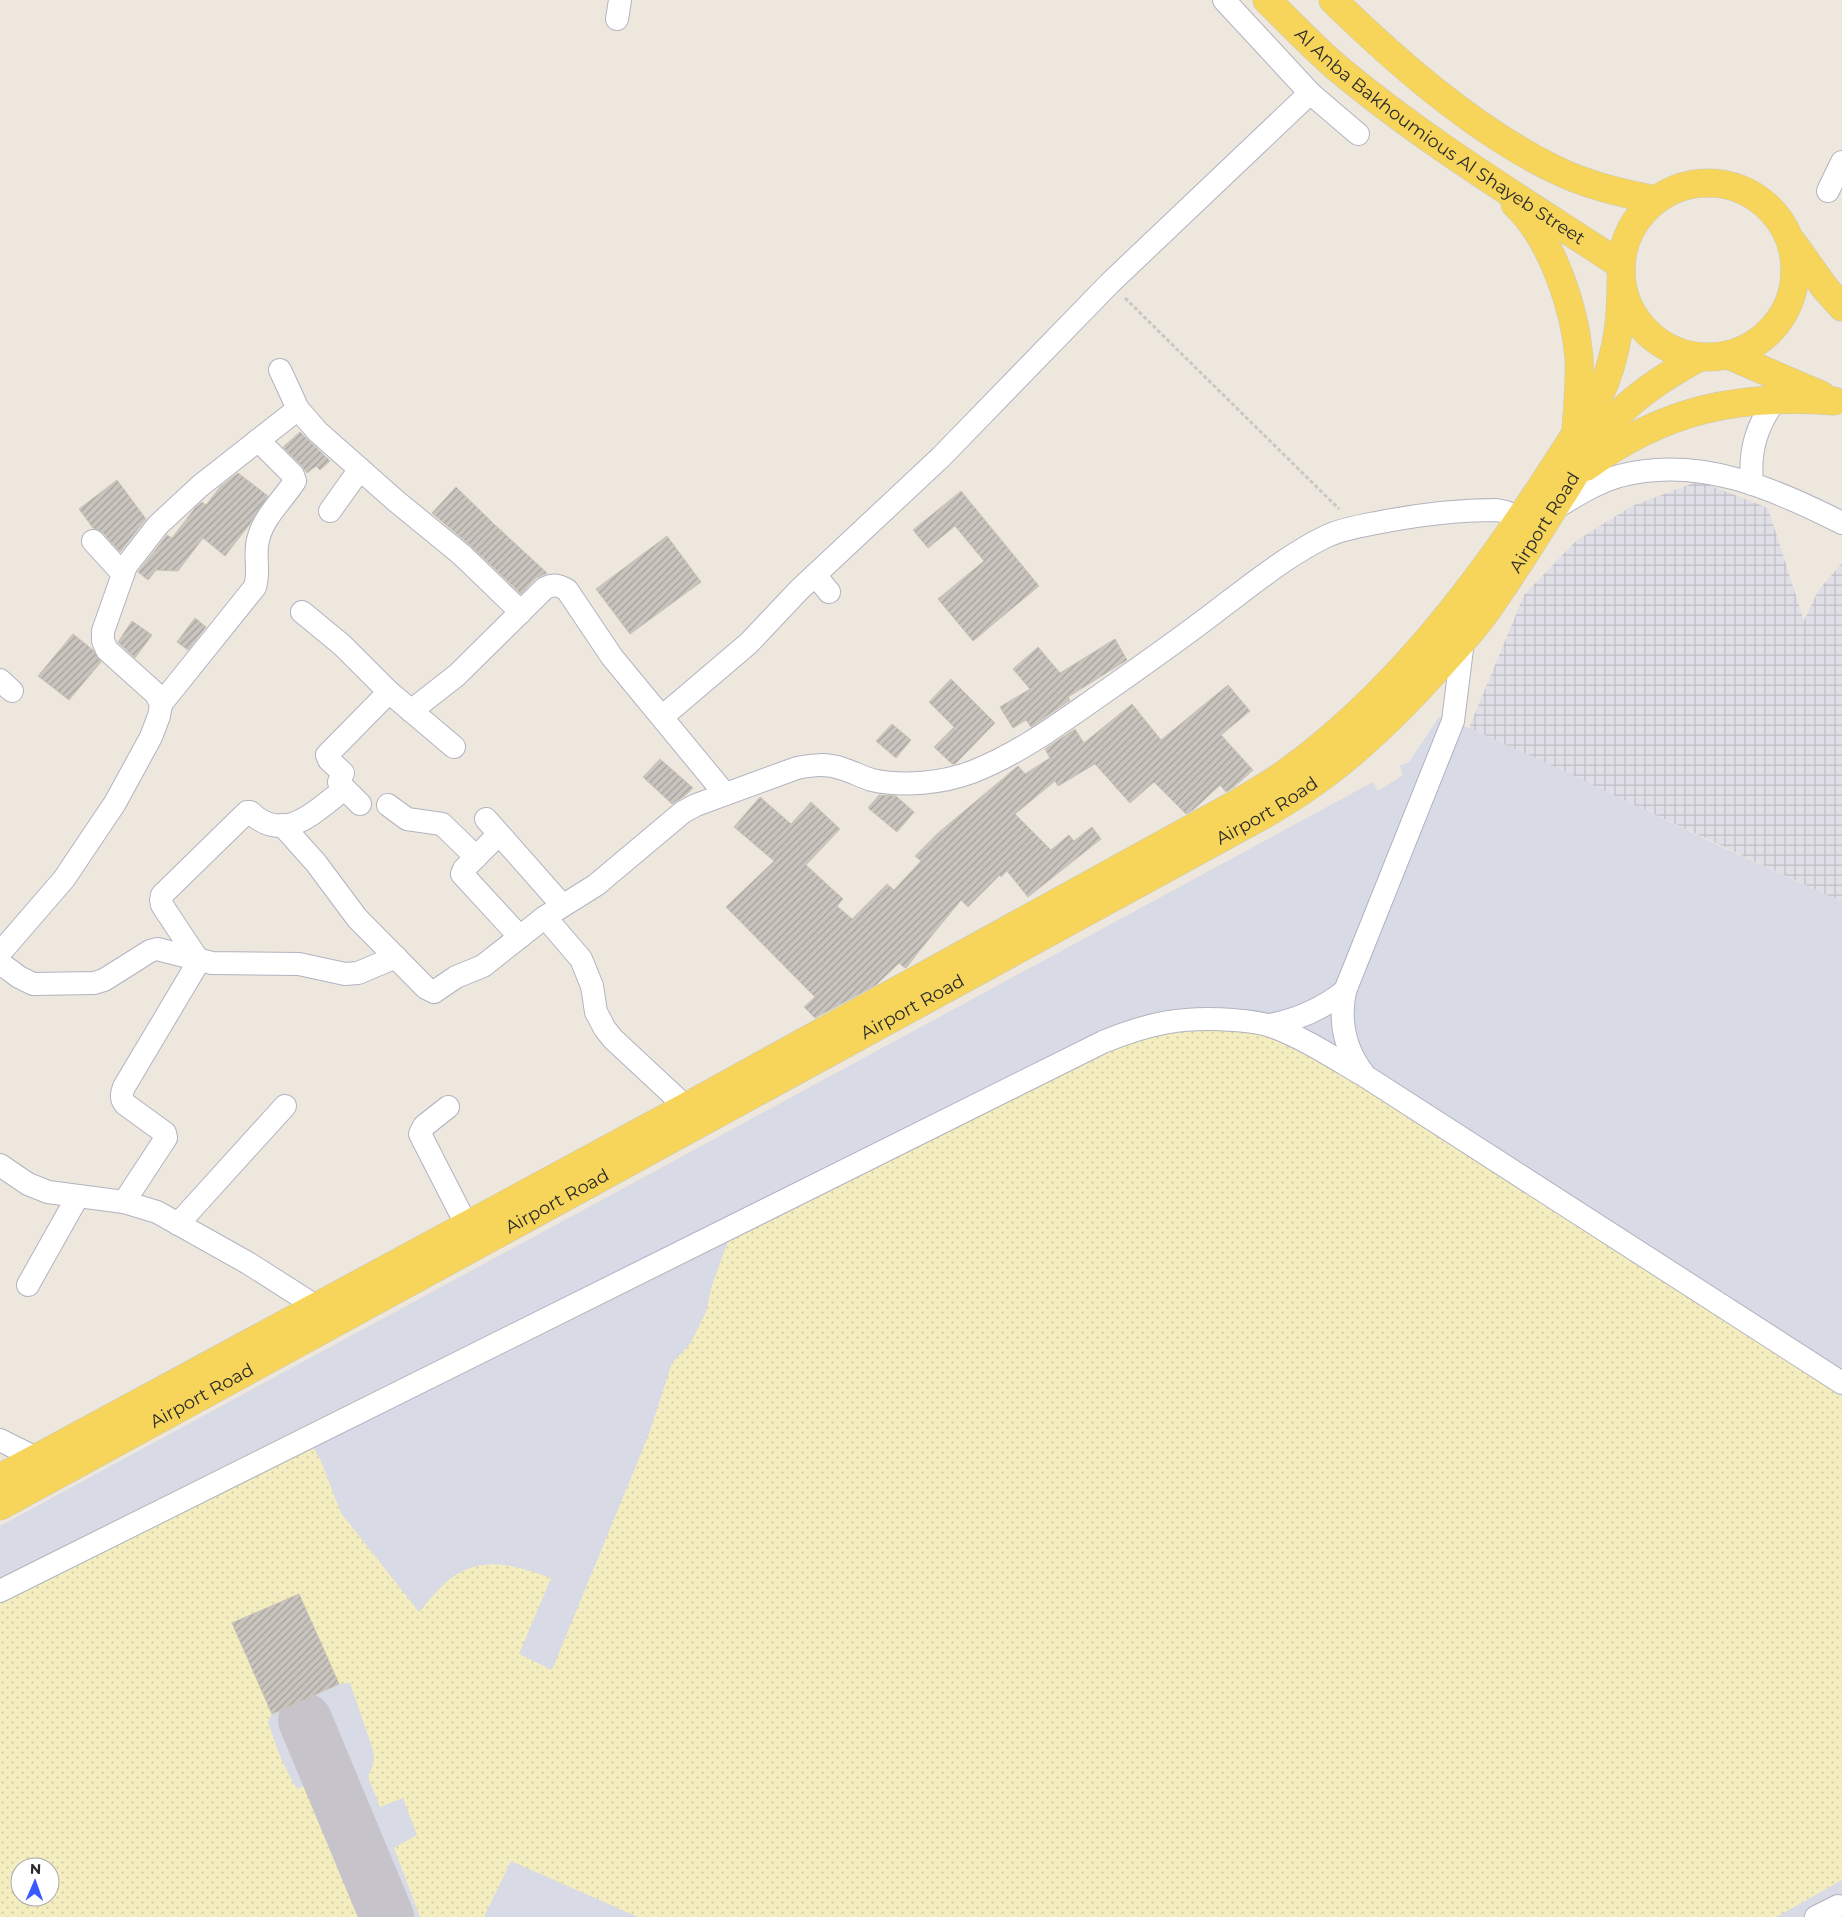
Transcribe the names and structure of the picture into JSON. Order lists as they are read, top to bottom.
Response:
{
  "streets": {
    "main road": ["Al Anba Bakhoumious Al Shayeb Street", "Airport Road"]
  },
  "crossings": [
    ["Al Anba Bakhoumious Al Shayeb Street", "Airport Road"]
  ],
  "north": "top"
}
